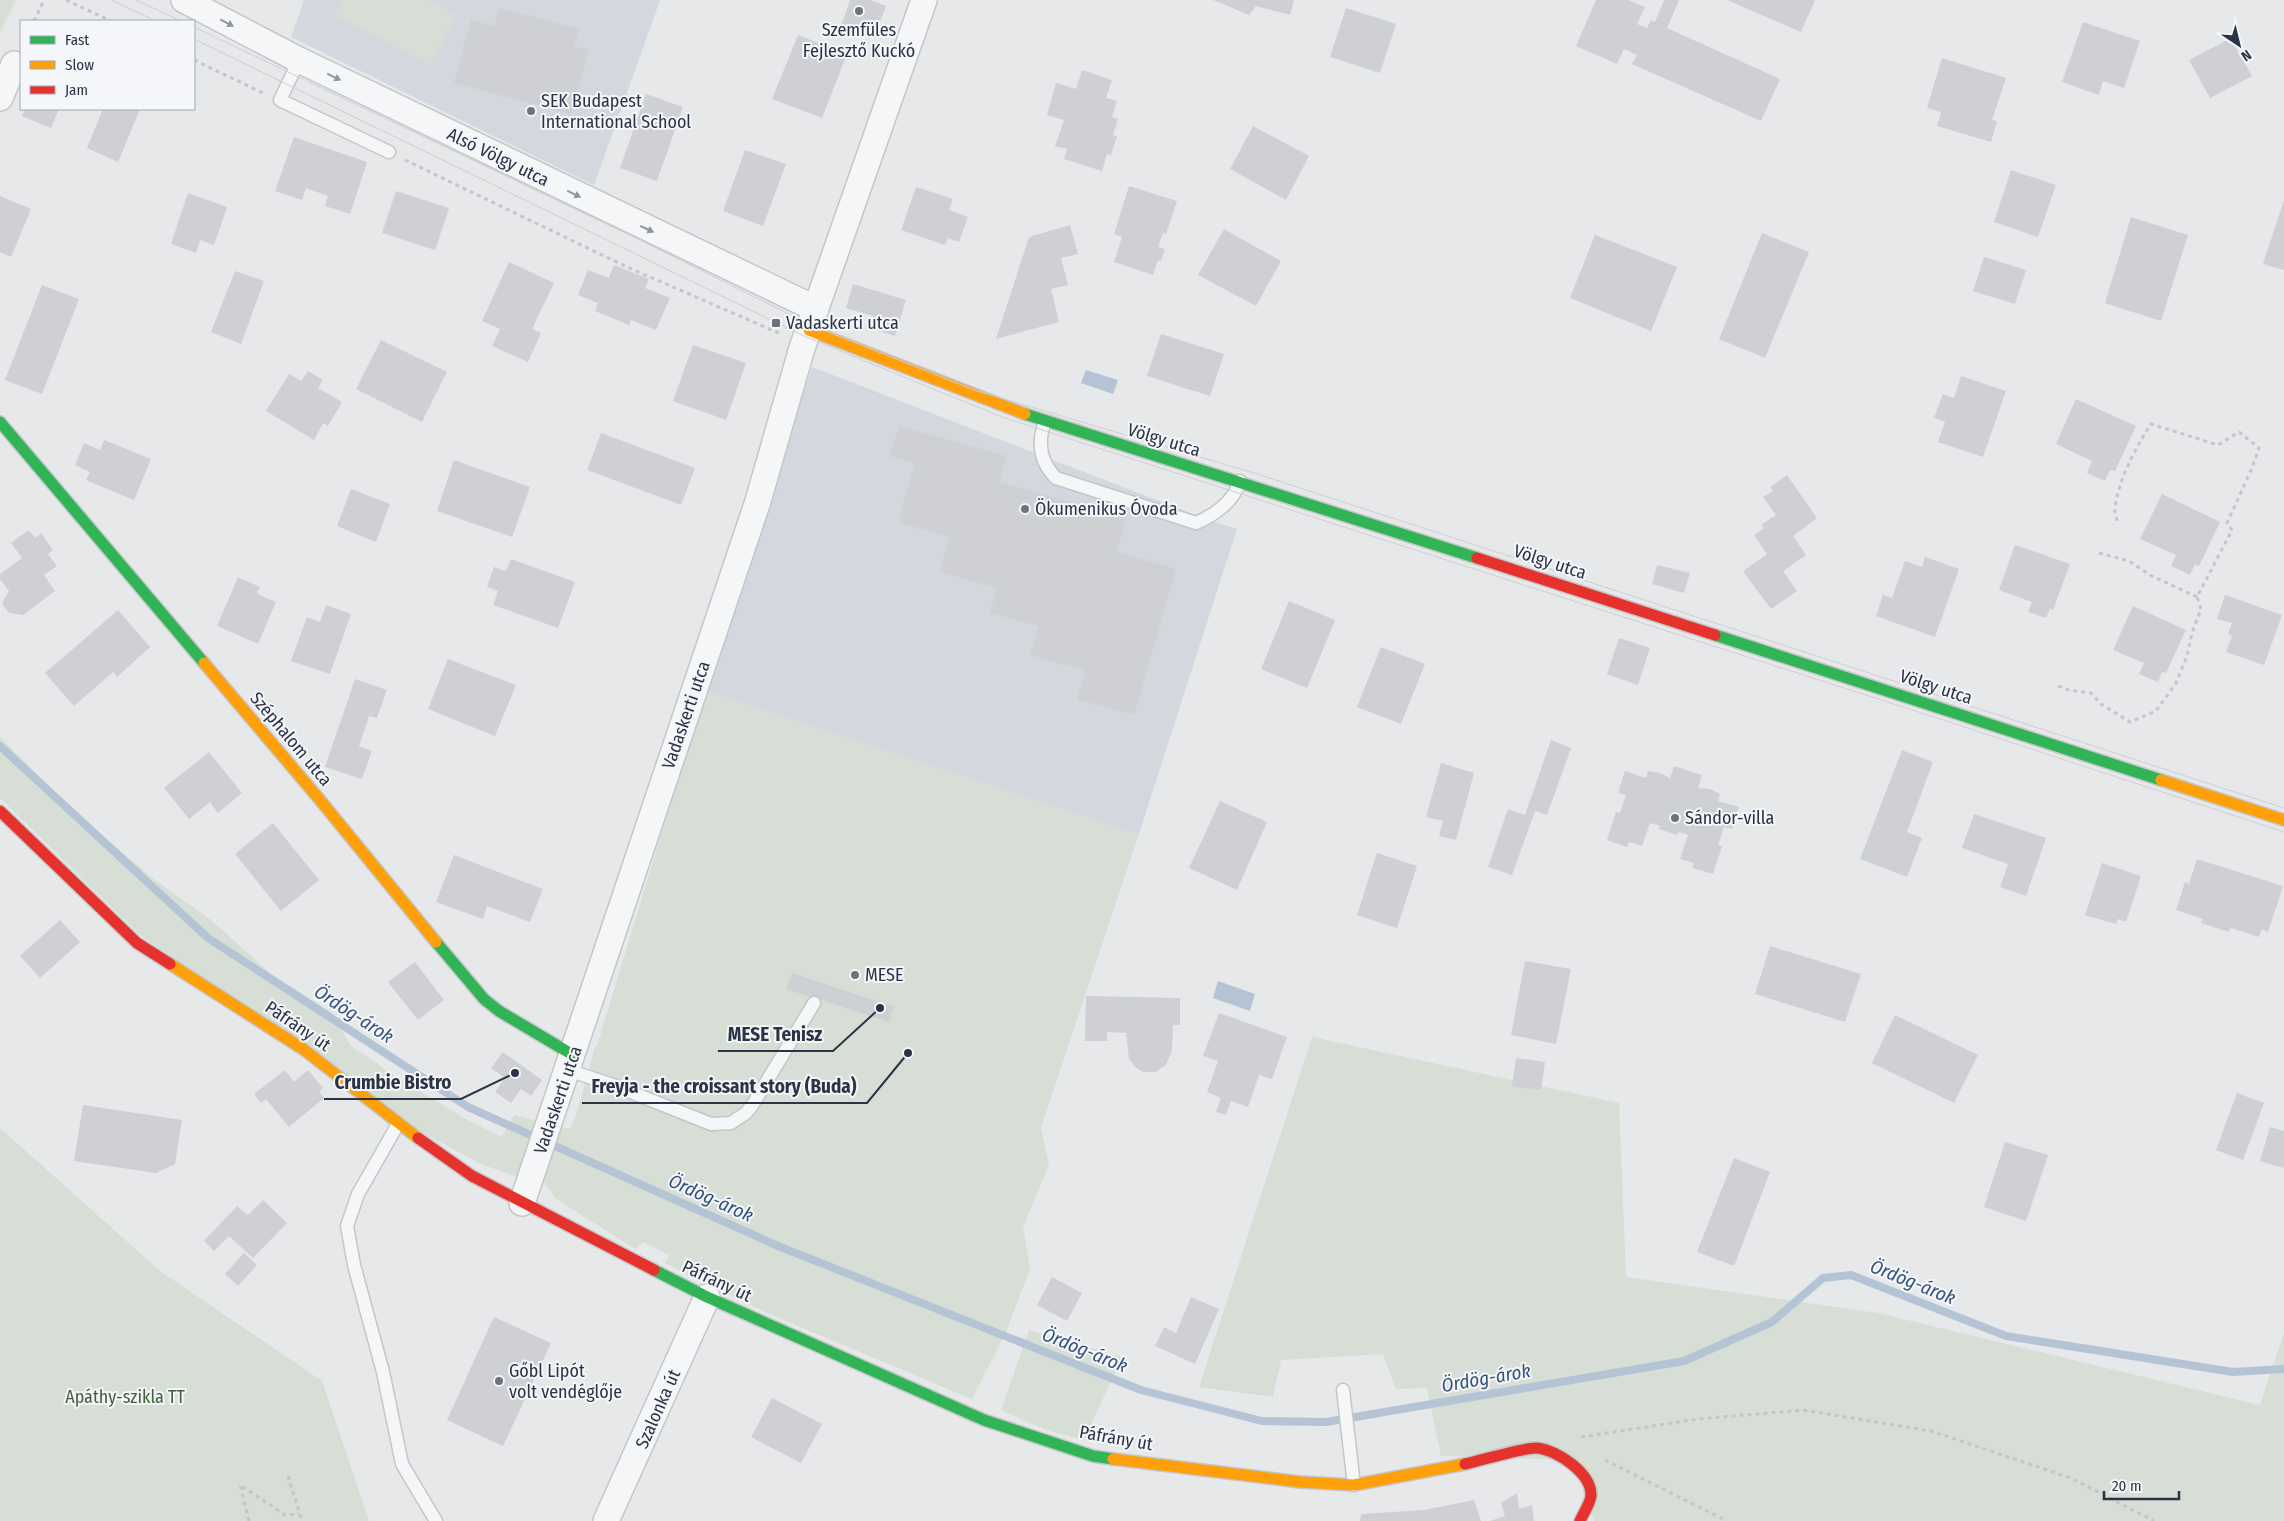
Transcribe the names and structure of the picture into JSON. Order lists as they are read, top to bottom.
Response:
{
  "streets": {
    "street": [
      "Alsó Völgy utca",
      "Völgy utca",
      "Vadaskerti utca",
      "Széphalom utca",
      "Páfrány út",
      "Szalonka út"
    ]
  },
  "crossings": [
    ["Alsó Völgy utca", "Völgy utca"],
    ["Alsó Völgy utca", "Vadaskerti utca"],
    ["Völgy utca", "Vadaskerti utca"],
    ["Vadaskerti utca", "Széphalom utca"],
    ["Vadaskerti utca", "Páfrány út"],
    ["Páfrány út", "Szalonka út"]
  ],
  "one_way": ["Alsó Völgy utca"],
  "water": ["Ördög-árok"],
  "parks": ["Apáthy-szikla TT"],
  "places": {
    "other": [
      "Szemfüles Fejlesztő Kuckó",
      "SEK Budapest International School",
      "Ökumenikus Óvoda",
      "Sándor-villa",
      "MESE",
      "MESE Tenisz",
      "Freyja - the croissant story (Buda)",
      "Crumbie Bistro",
      "Gőbl Lipót volt vendéglője"
    ],
    "transit": ["Vadaskerti utca"]
  },
  "legend": ["Fast", "Slow", "Jam"],
  "scale_bar": "20 m",
  "north": "bottom right"
}
